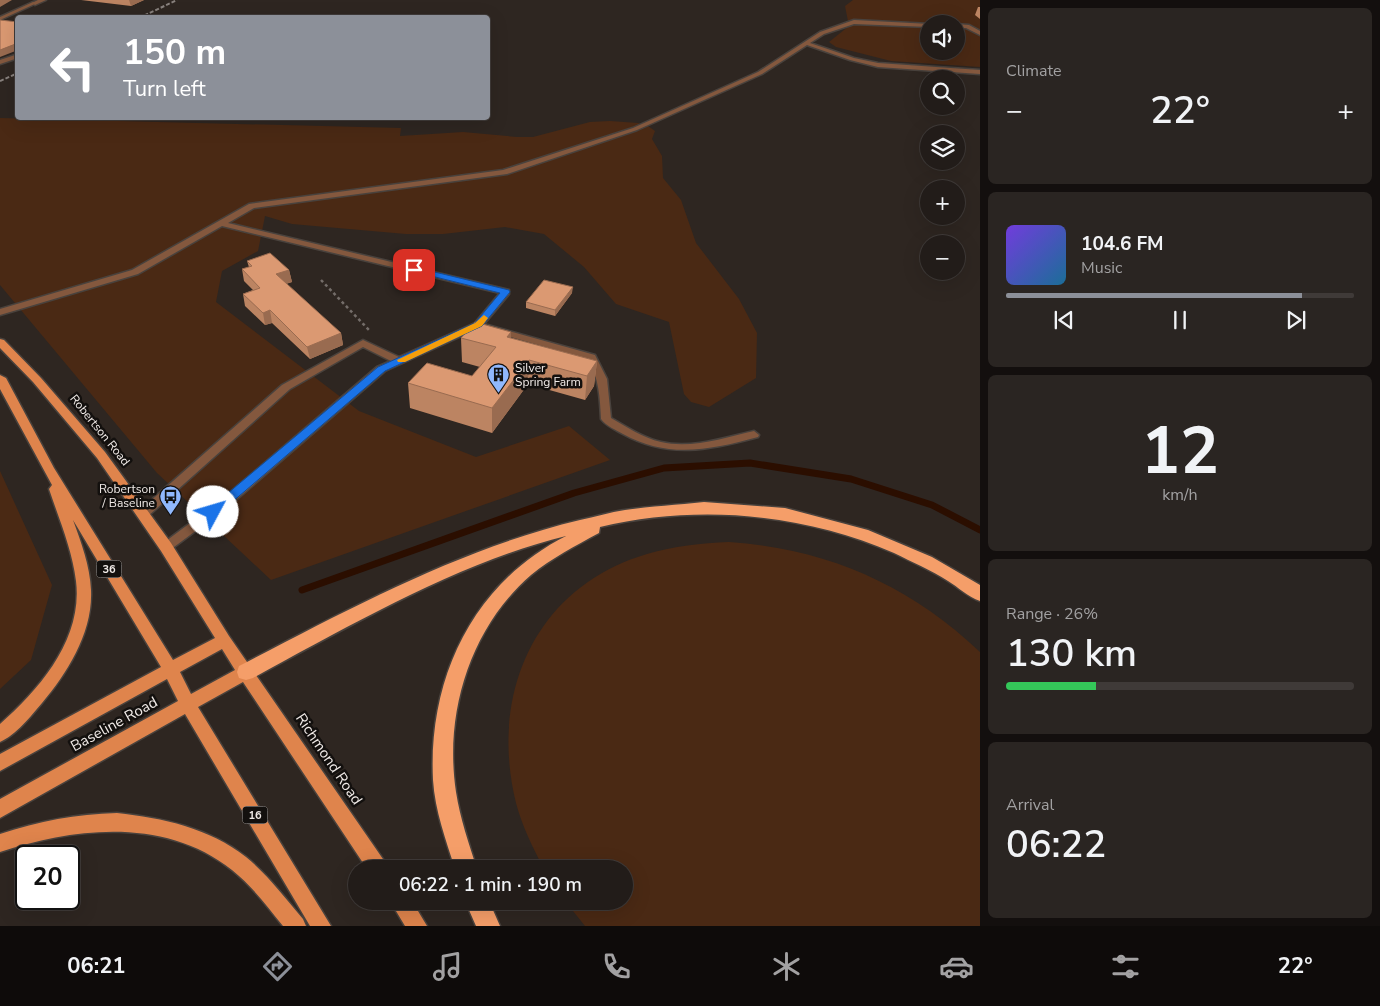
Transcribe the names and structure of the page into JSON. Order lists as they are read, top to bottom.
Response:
{
  "streets": {
    "main road": [
      "Robertson Road",
      "36",
      "Baseline Road",
      "Richmond Road",
      "16"
    ]
  },
  "crossings": [
    ["Robertson Road", "Baseline Road"],
    ["Robertson Road", "Richmond Road"],
    ["36", "Baseline Road"],
    ["36", "16"],
    ["Baseline Road", "Richmond Road"],
    ["Baseline Road", "16"]
  ],
  "places": {
    "building": ["Silver Spring Farm"],
    "bus stop": ["Robertson / Baseline"]
  },
  "page": {
    "tile": [
      "Climate",
      ["12", "km/h"],
      ["Range · 26%", "130 km"],
      ["Arrival", "06:22"]
    ],
    "map_buttons": ["+", "−"],
    "turn": ["150 m", "Turn left"],
    "heat": ["−", "22°", "+"],
    "song": ["104.6 FM", "Music"],
    "limit": "20",
    "trip": "06:22 · 1 min · 190 m",
    "tabs": ["06:21", "22°"]
  }
}
